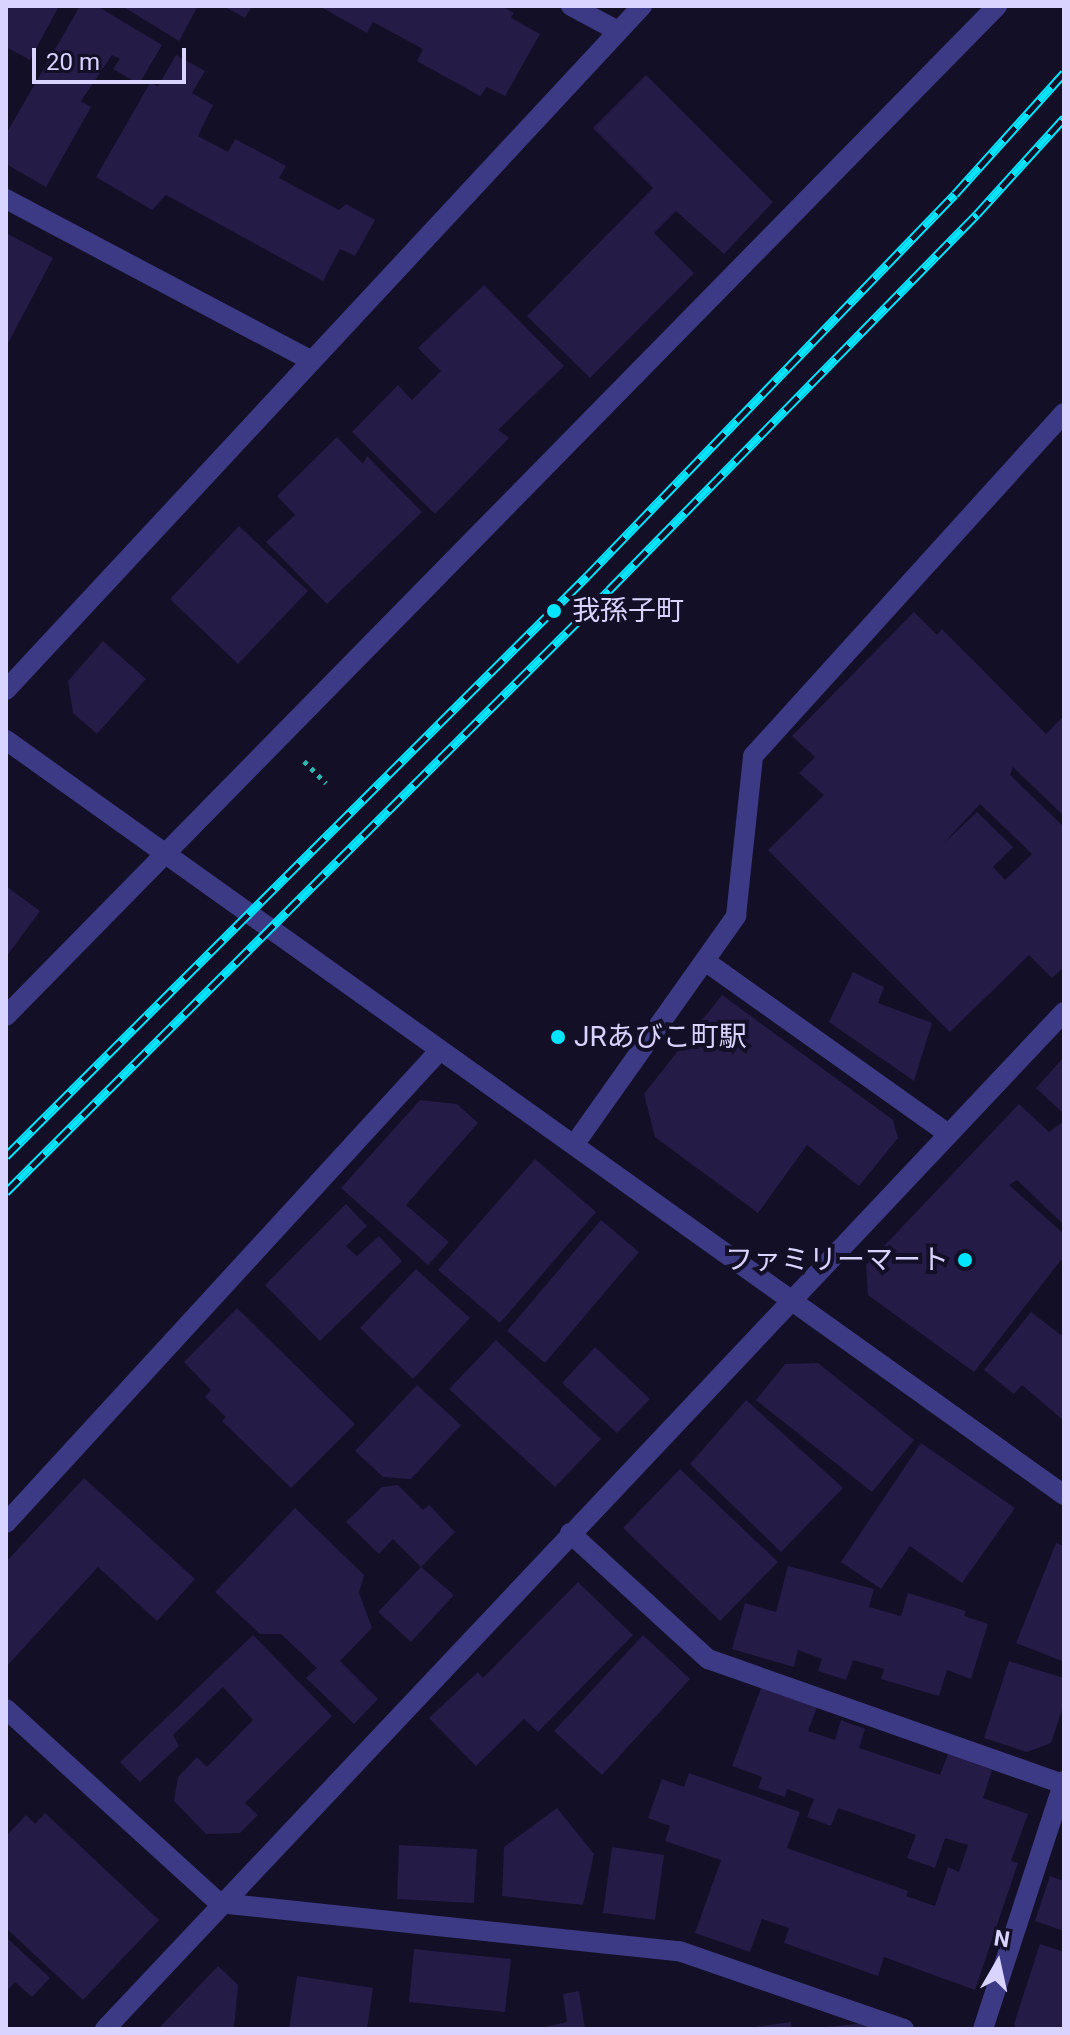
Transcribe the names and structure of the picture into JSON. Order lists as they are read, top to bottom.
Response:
{
  "places": ["我孫子町", "JRあびこ町駅", "ファミリーマート"],
  "scale_bar": "20 m",
  "north": "top"
}
